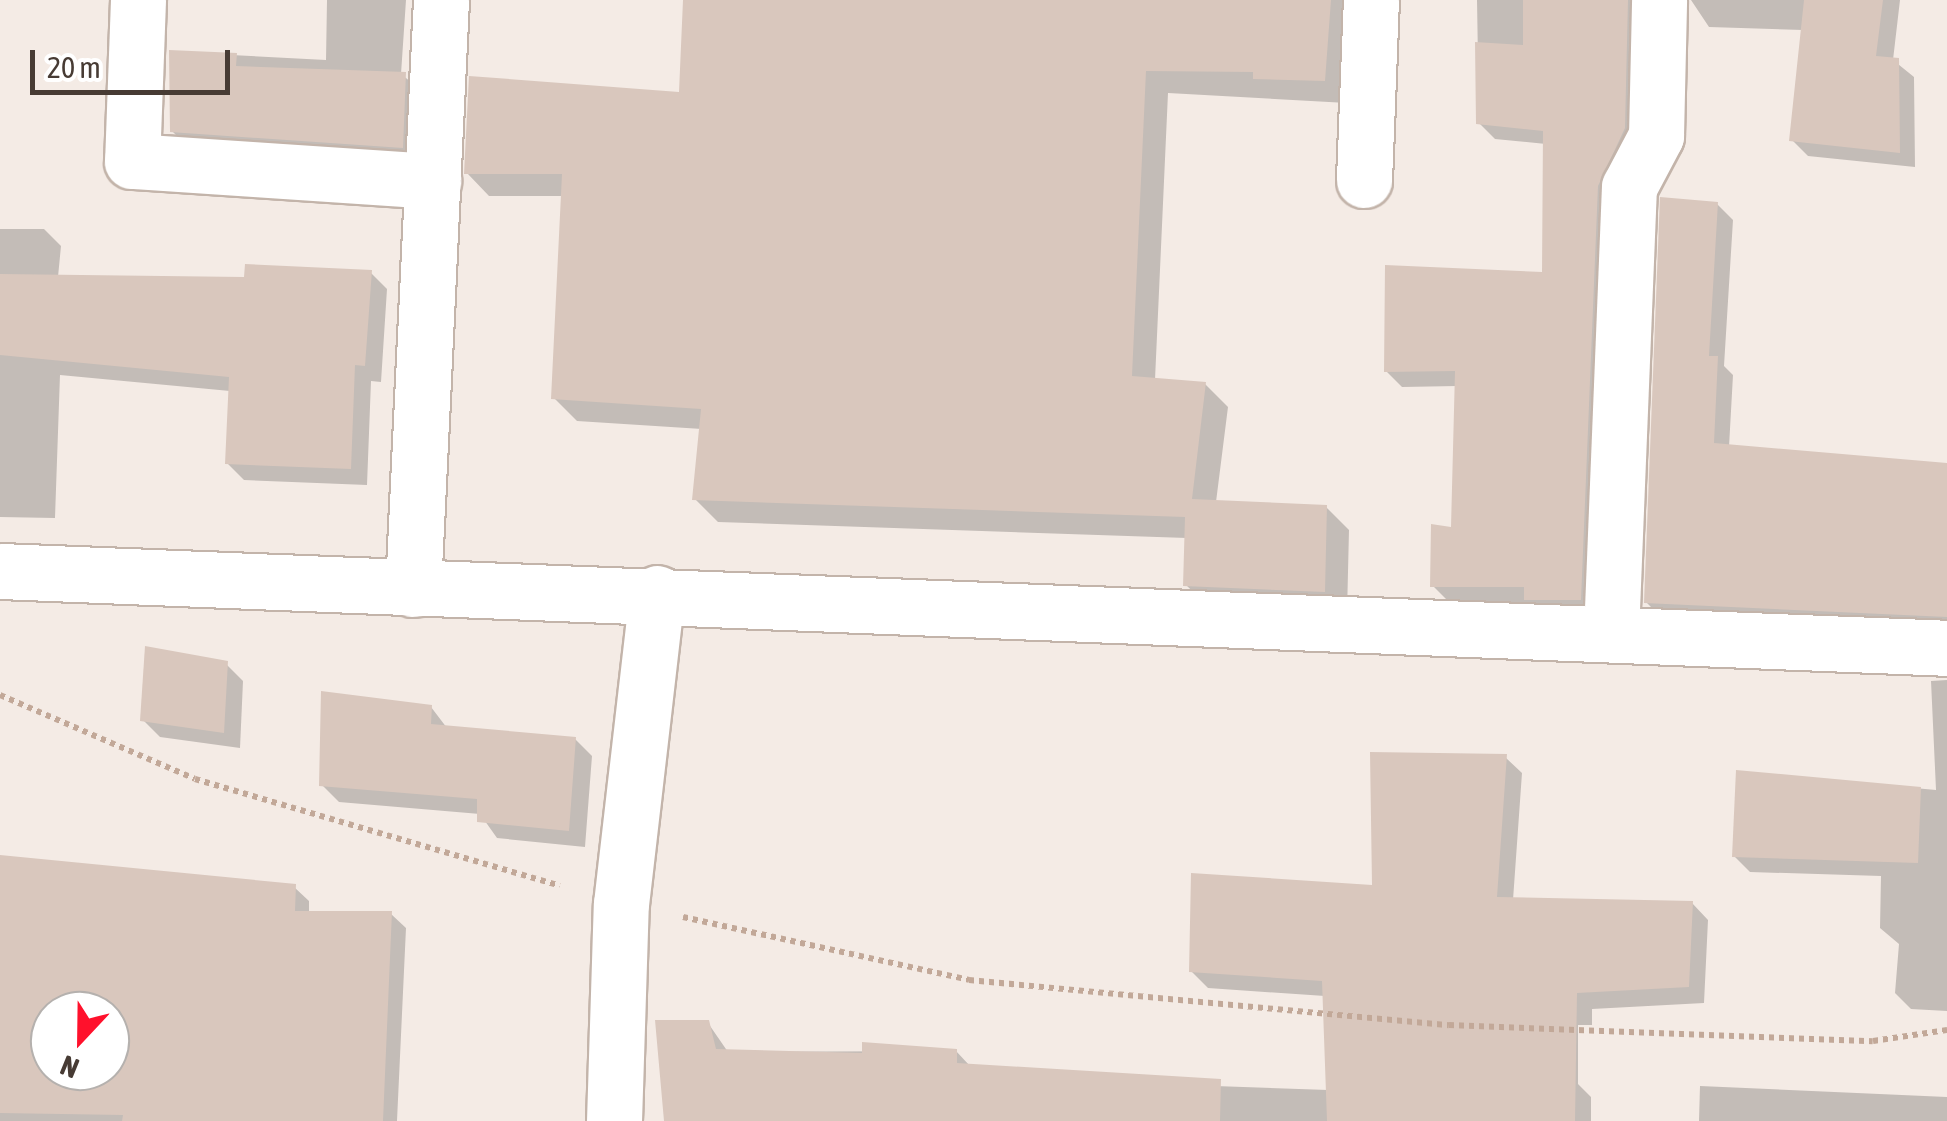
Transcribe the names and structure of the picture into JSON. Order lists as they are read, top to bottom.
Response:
{
  "scale_bar": "20 m",
  "north": "bottom"
}
